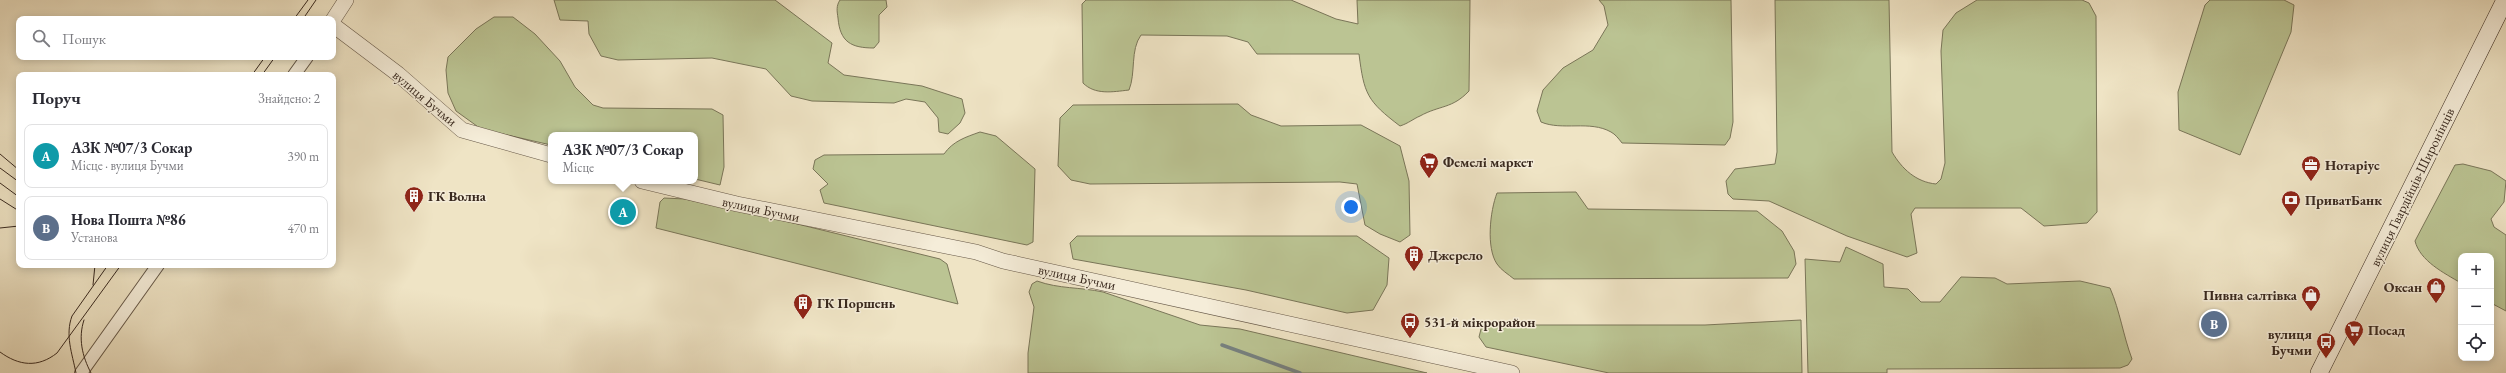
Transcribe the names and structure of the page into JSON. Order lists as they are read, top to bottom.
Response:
{
  "streets": {
    "main road": ["вулиця Гвардійців-Широнінців"],
    "street": ["вулиця Бучми"]
  },
  "places": {
    "supermarket": ["Фемелі маркет", "Посад"],
    "office": ["Нотаріус"],
    "building": ["ГК Волна", "Джерело", "ГК Поршень"],
    "bank": ["ПриватБанк"],
    "shop": ["Океан", "Пивна салтівка"],
    "bus stop": ["531-й мікрорайон", "вулиця Бучми"]
  },
  "page": {
    "search": "Пошук",
    "heading": ["Поруч", "Знайдено: 2"],
    "list": [
      {
        "mark": "A",
        "name": "АЗК №07/3 Сокар",
        "note": "Місце · вулиця Бучми",
        "value": "390 m"
      },
      {
        "mark": "B",
        "name": "Нова Пошта №86",
        "note": "Установа",
        "value": "470 m"
      }
    ],
    "popup": ["АЗК №07/3 Сокар", "Місце"],
    "pins": ["A", "B"],
    "map_buttons": ["+", "−"]
  }
}
